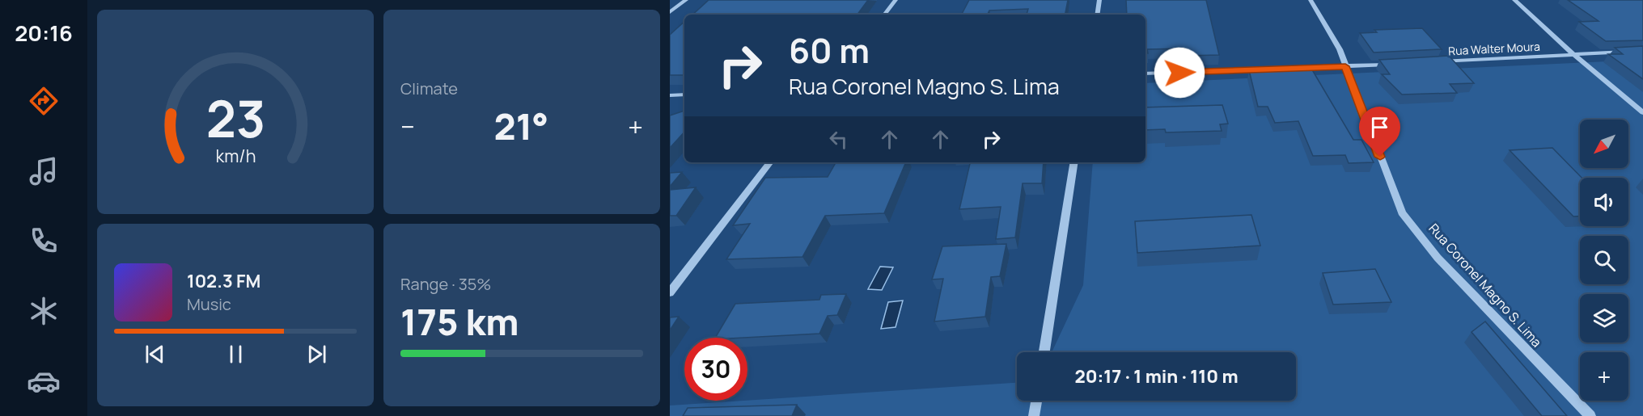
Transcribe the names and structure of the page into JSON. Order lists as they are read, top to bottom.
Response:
{
  "streets": {
    "street": ["Rua Walter Moura", "Rua Coronel Magno S. Lima"]
  },
  "north": "bottom left",
  "page": {
    "tabs": "20:16",
    "tile": [
      "Climate",
      ["Range · 35%", "175 km"]
    ],
    "turn": ["60 m", "Rua Coronel Magno S. Lima"],
    "heat": ["−", "21°", "+"],
    "map_buttons": "+",
    "song": ["102.3 FM", "Music"],
    "limit": "30",
    "trip": "20:17 · 1 min · 110 m",
    "gauge": ["23", "km/h"]
  }
}
